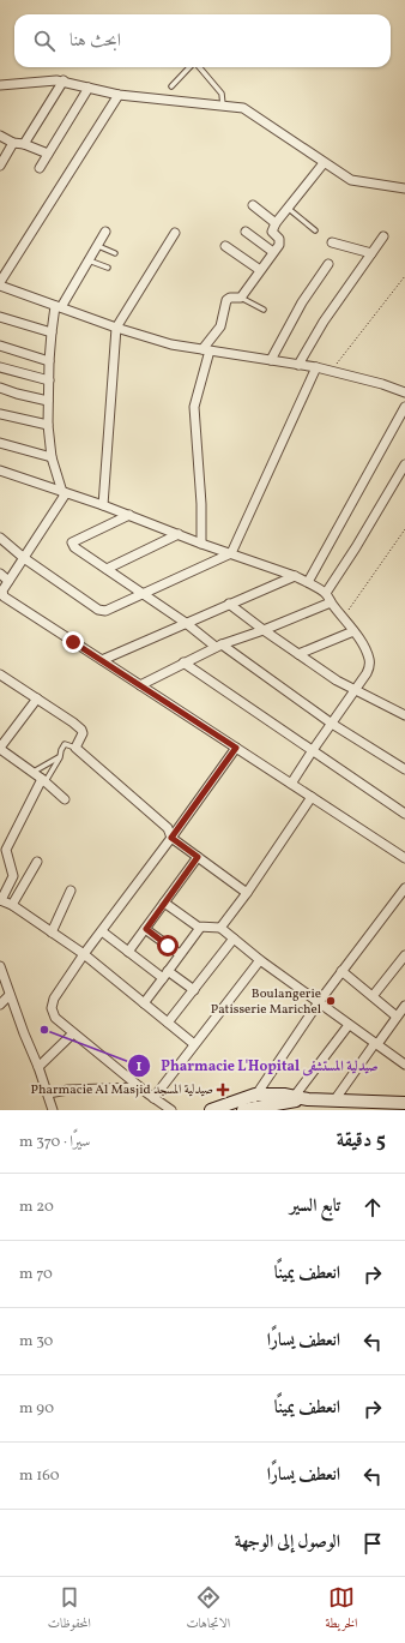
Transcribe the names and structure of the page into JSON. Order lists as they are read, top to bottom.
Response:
{
  "places": {
    "other": ["Boulangerie Patisserie Marichel", "Pharmacie L'Hopital صيدلية المستشفى"],
    "health": ["Pharmacie Al Masjid صيدلية المسجد"]
  },
  "page": {
    "search": "ابحث هنا",
    "heading": ["5 دقيقة", "سيرًا · 370 m"],
    "list": [
      ["تابع السير", "20 m"],
      ["انعطف يمينًا", "70 m"],
      ["انعطف يسارًا", "30 m"],
      ["انعطف يمينًا", "90 m"],
      ["انعطف يسارًا", "160 m"],
      "الوصول إلى الوجهة"
    ],
    "nav": ["الخريطة", "الاتجاهات", "المحفوظات"]
  }
}
